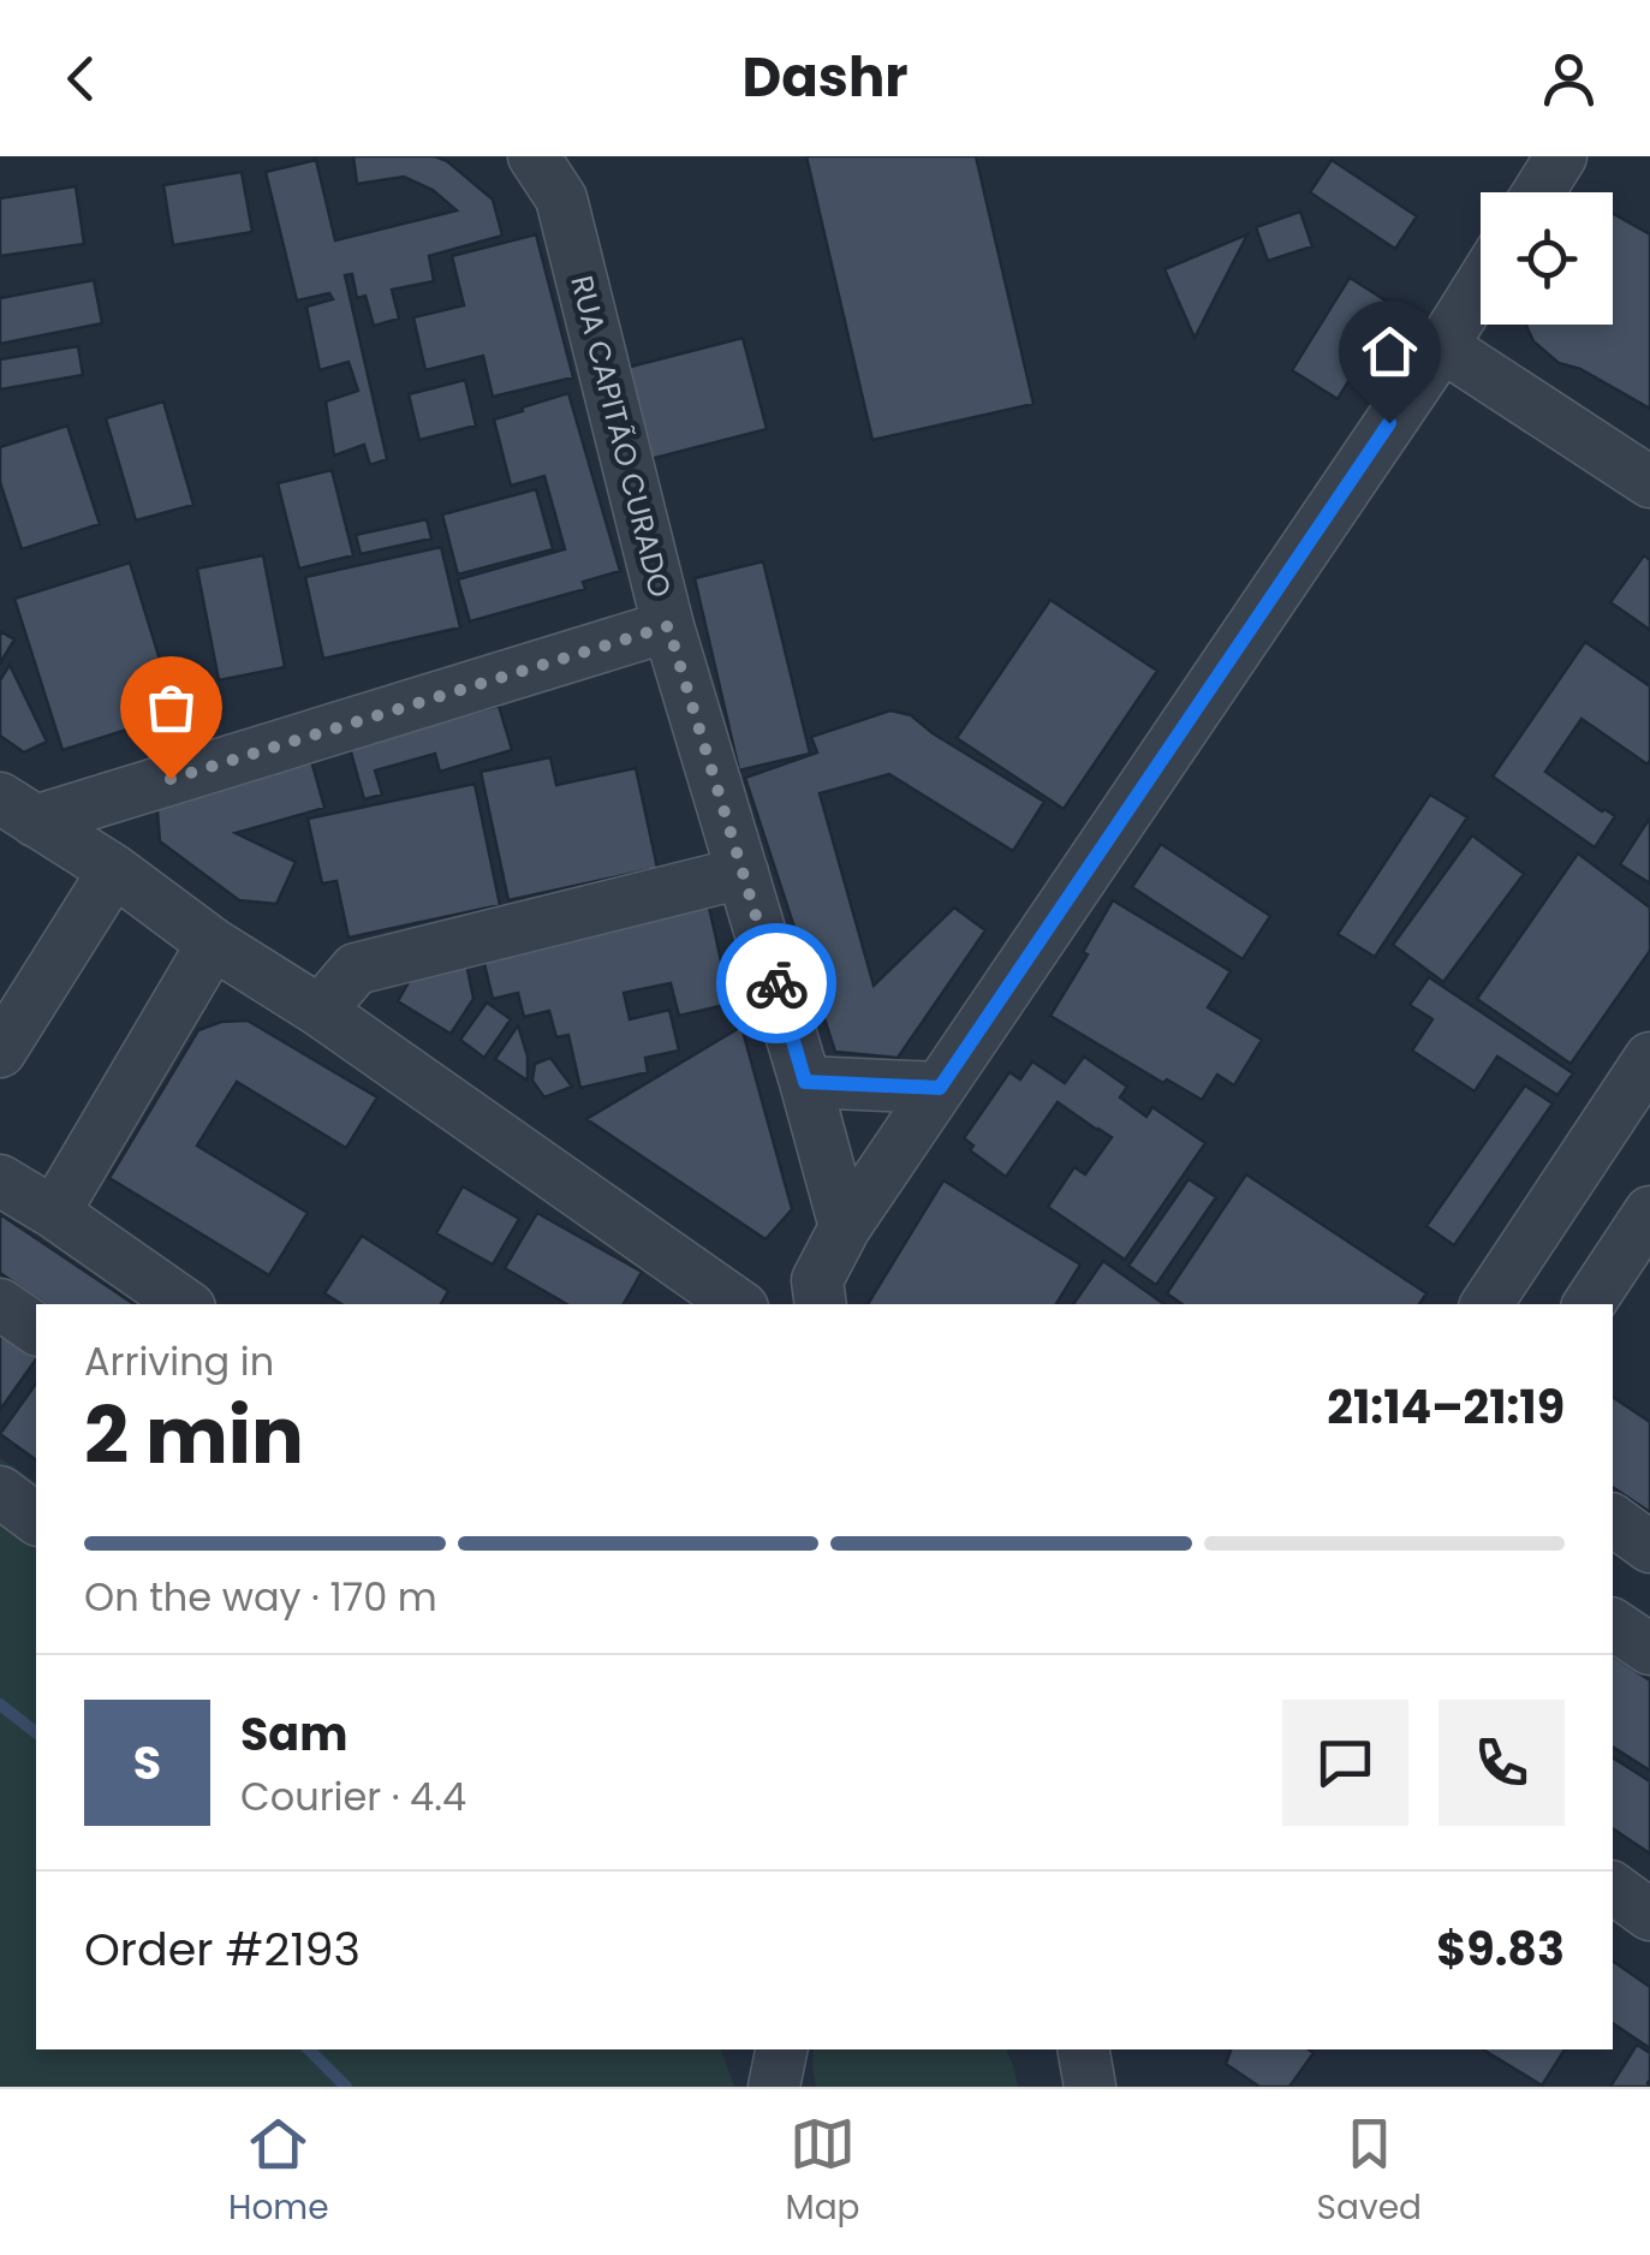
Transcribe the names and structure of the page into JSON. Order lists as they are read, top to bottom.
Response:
{
  "streets": {
    "street": ["RUA CAPITÃO CURADO"]
  },
  "page": {
    "header": "Dashr",
    "heading": ["2 min", "Arriving in", "21:14–21:19"],
    "panel": [
      "Sam",
      "Courier · 4.4",
      "Order #2193",
      "$9.83"
    ],
    "bar": "On the way · 170 m",
    "round": "S",
    "tabs": ["Home", "Map", "Saved"]
  }
}
